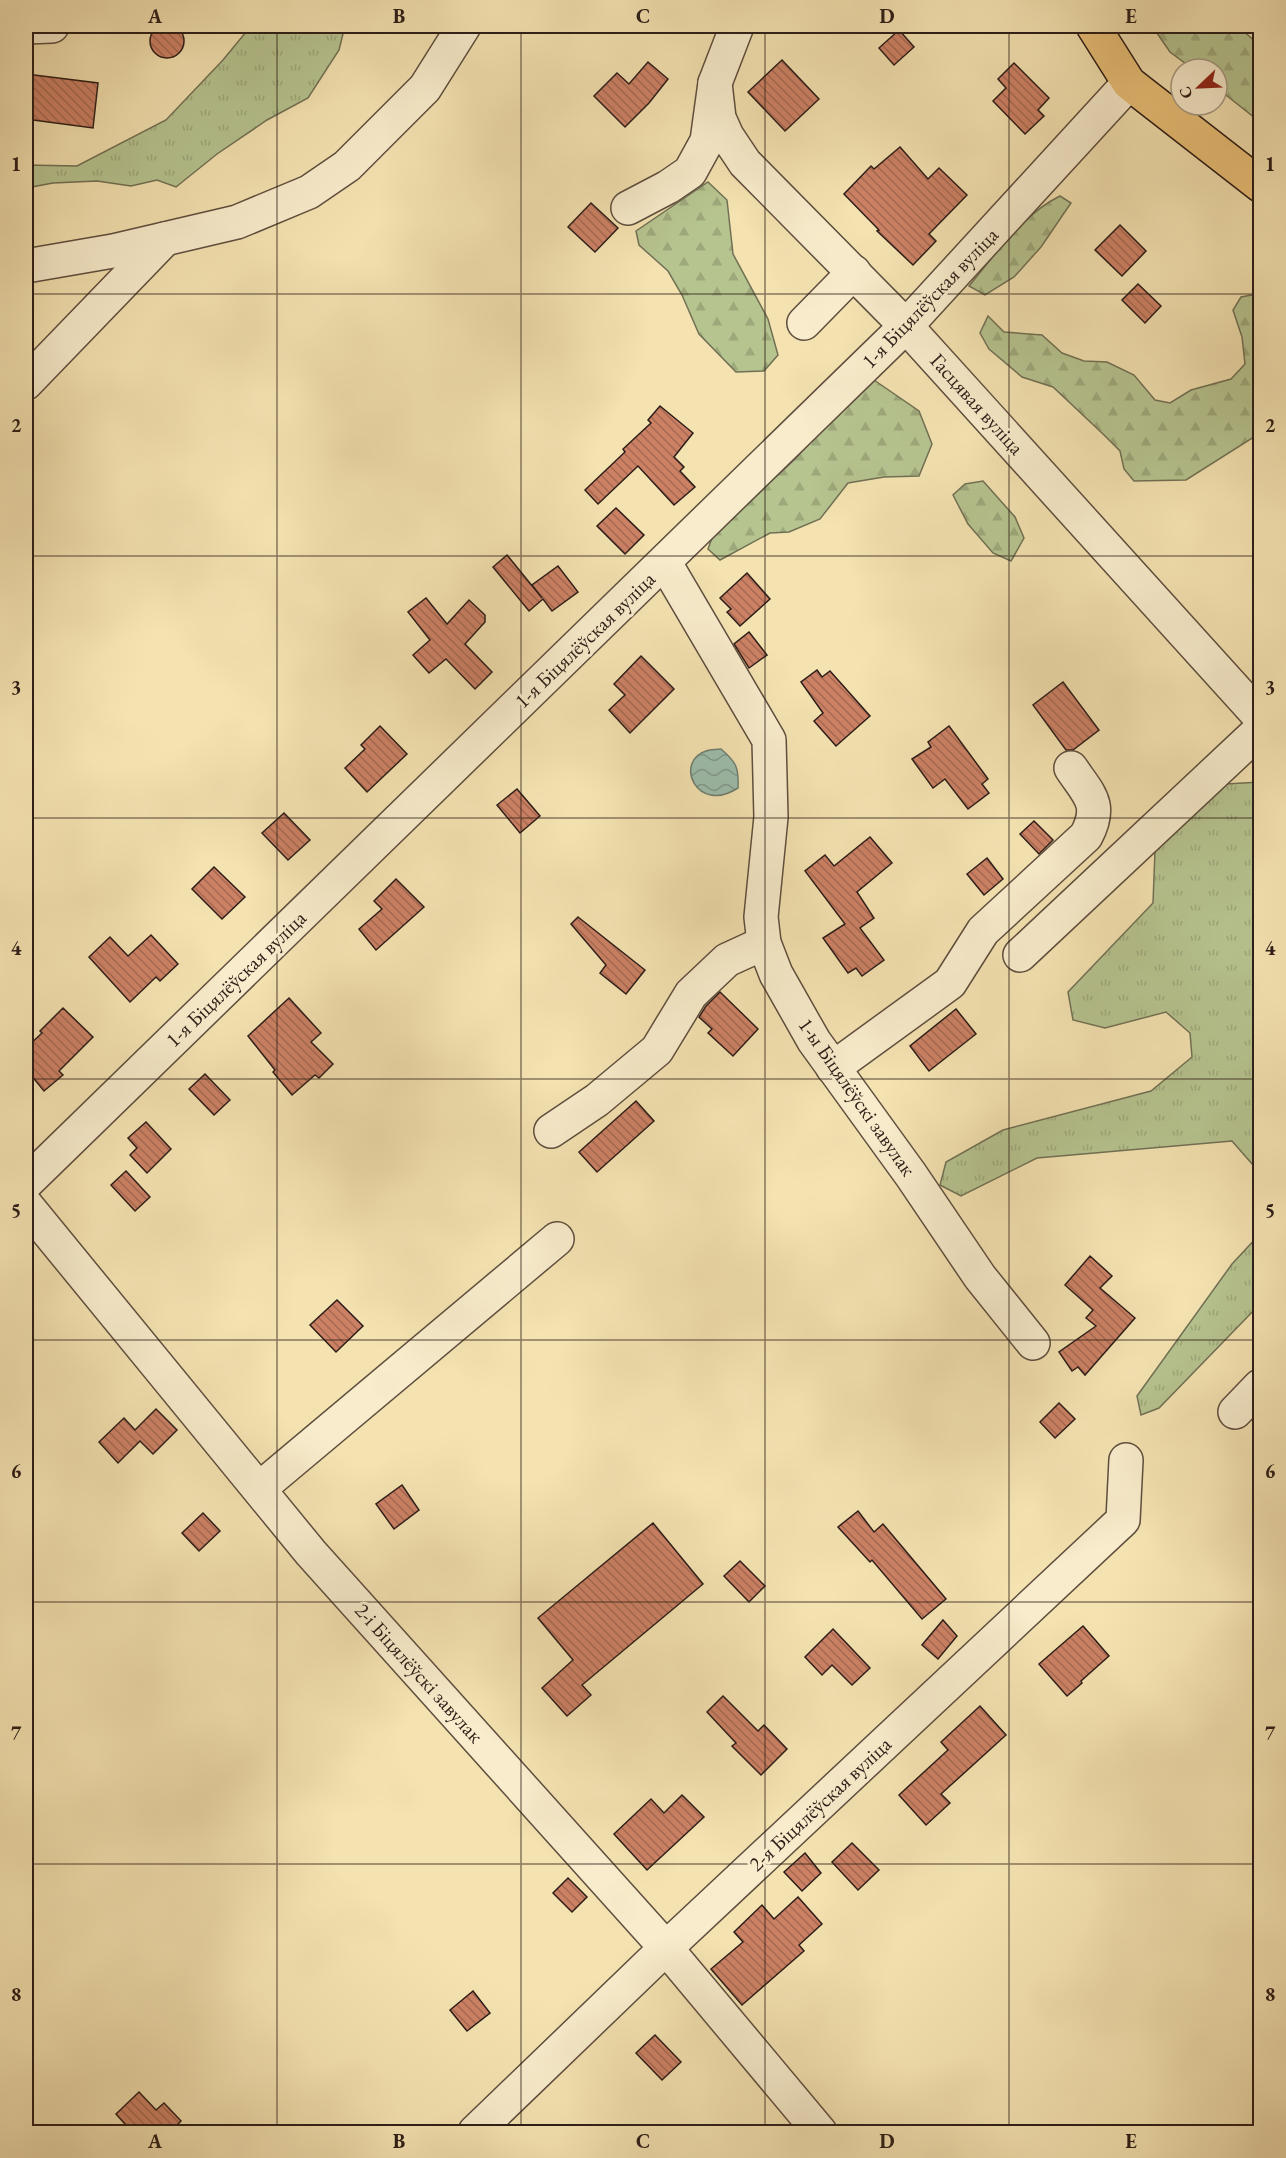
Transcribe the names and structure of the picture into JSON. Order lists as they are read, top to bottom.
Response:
{
  "streets": {
    "street": [
      "1-я Біцялёўская вуліца",
      "Гасцявая вуліца",
      "1-ы Біцялёўскі завулак",
      "2-і Біцялёўскі завулак",
      "2-я Біцялёўская вуліца"
    ]
  },
  "crossings": [
    ["1-я Біцялёўская вуліца", "Гасцявая вуліца"],
    ["1-я Біцялёўская вуліца", "1-ы Біцялёўскі завулак"],
    ["2-і Біцялёўскі завулак", "2-я Біцялёўская вуліца"]
  ],
  "north": "bottom left",
  "grid": {
    "columns": [
      "A",
      "B",
      "C",
      "D",
      "E"
    ],
    "rows": [
      "1",
      "2",
      "3",
      "4",
      "5",
      "6",
      "7",
      "8"
    ]
  }
}
